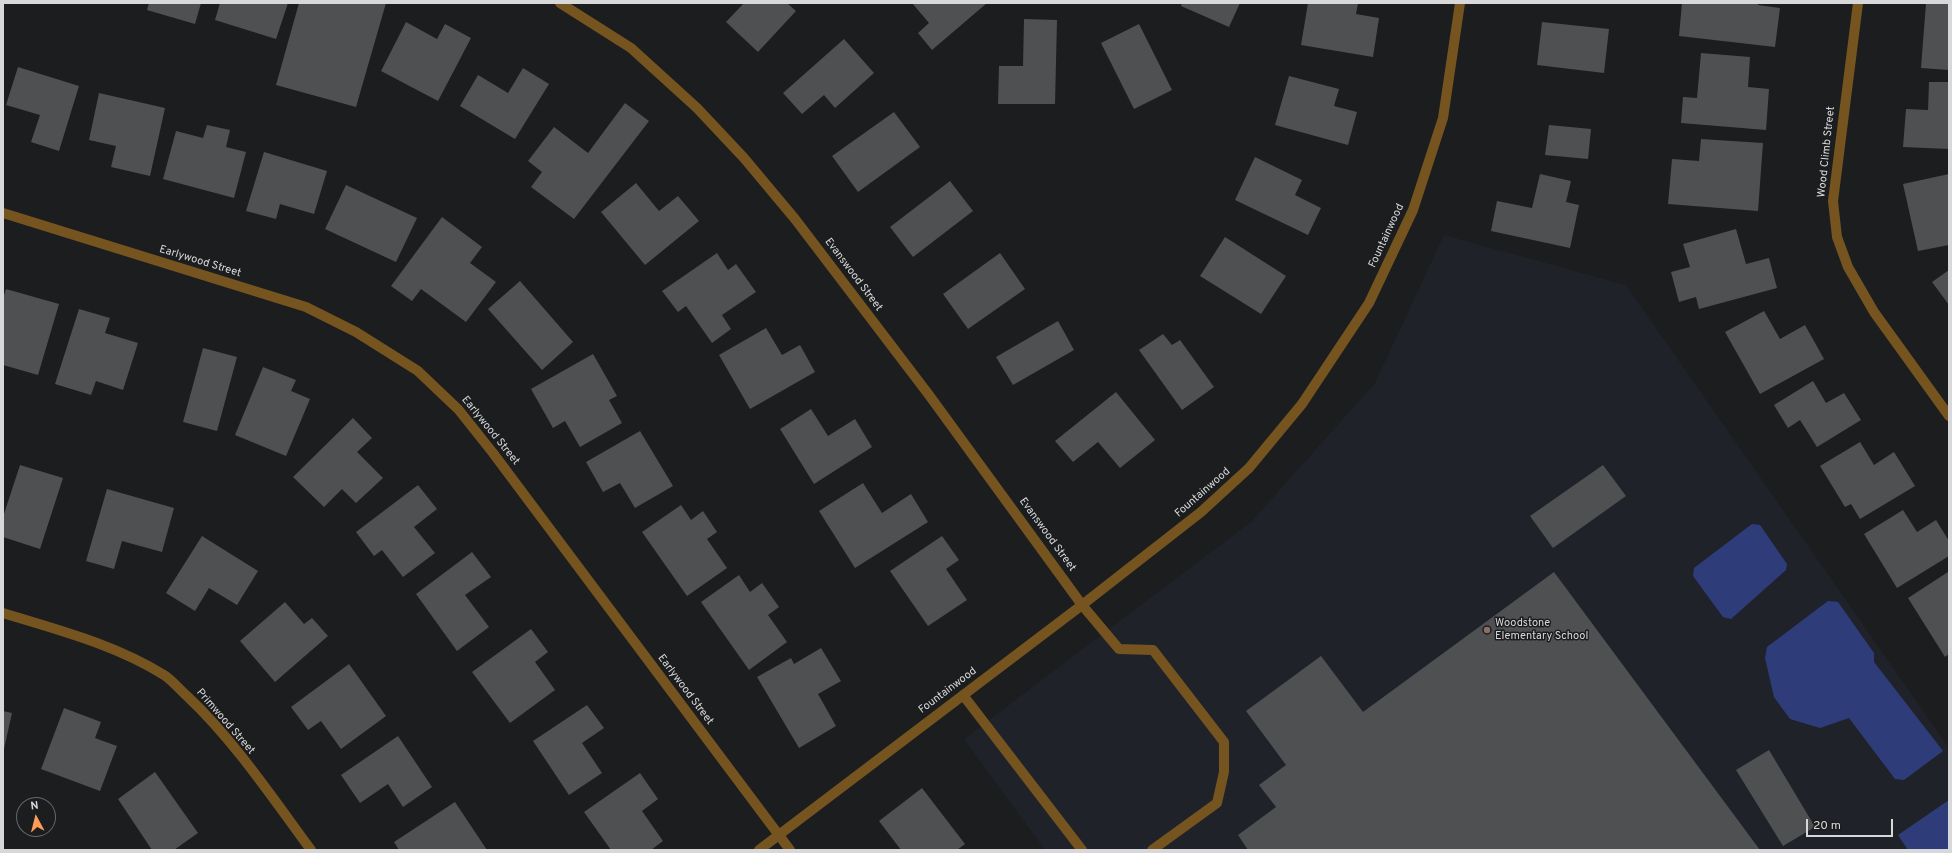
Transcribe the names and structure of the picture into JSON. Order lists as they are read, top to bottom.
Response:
{
  "streets": {
    "street": [
      "Wood Climb Street",
      "Fountainwood",
      "Earlywood Street",
      "Evanswood Street",
      "Primwood Street"
    ]
  },
  "crossings": [
    ["Fountainwood", "Earlywood Street"],
    ["Fountainwood", "Evanswood Street"]
  ],
  "places": ["Woodstone Elementary School"],
  "scale_bar": "20 m",
  "north": "top"
}
